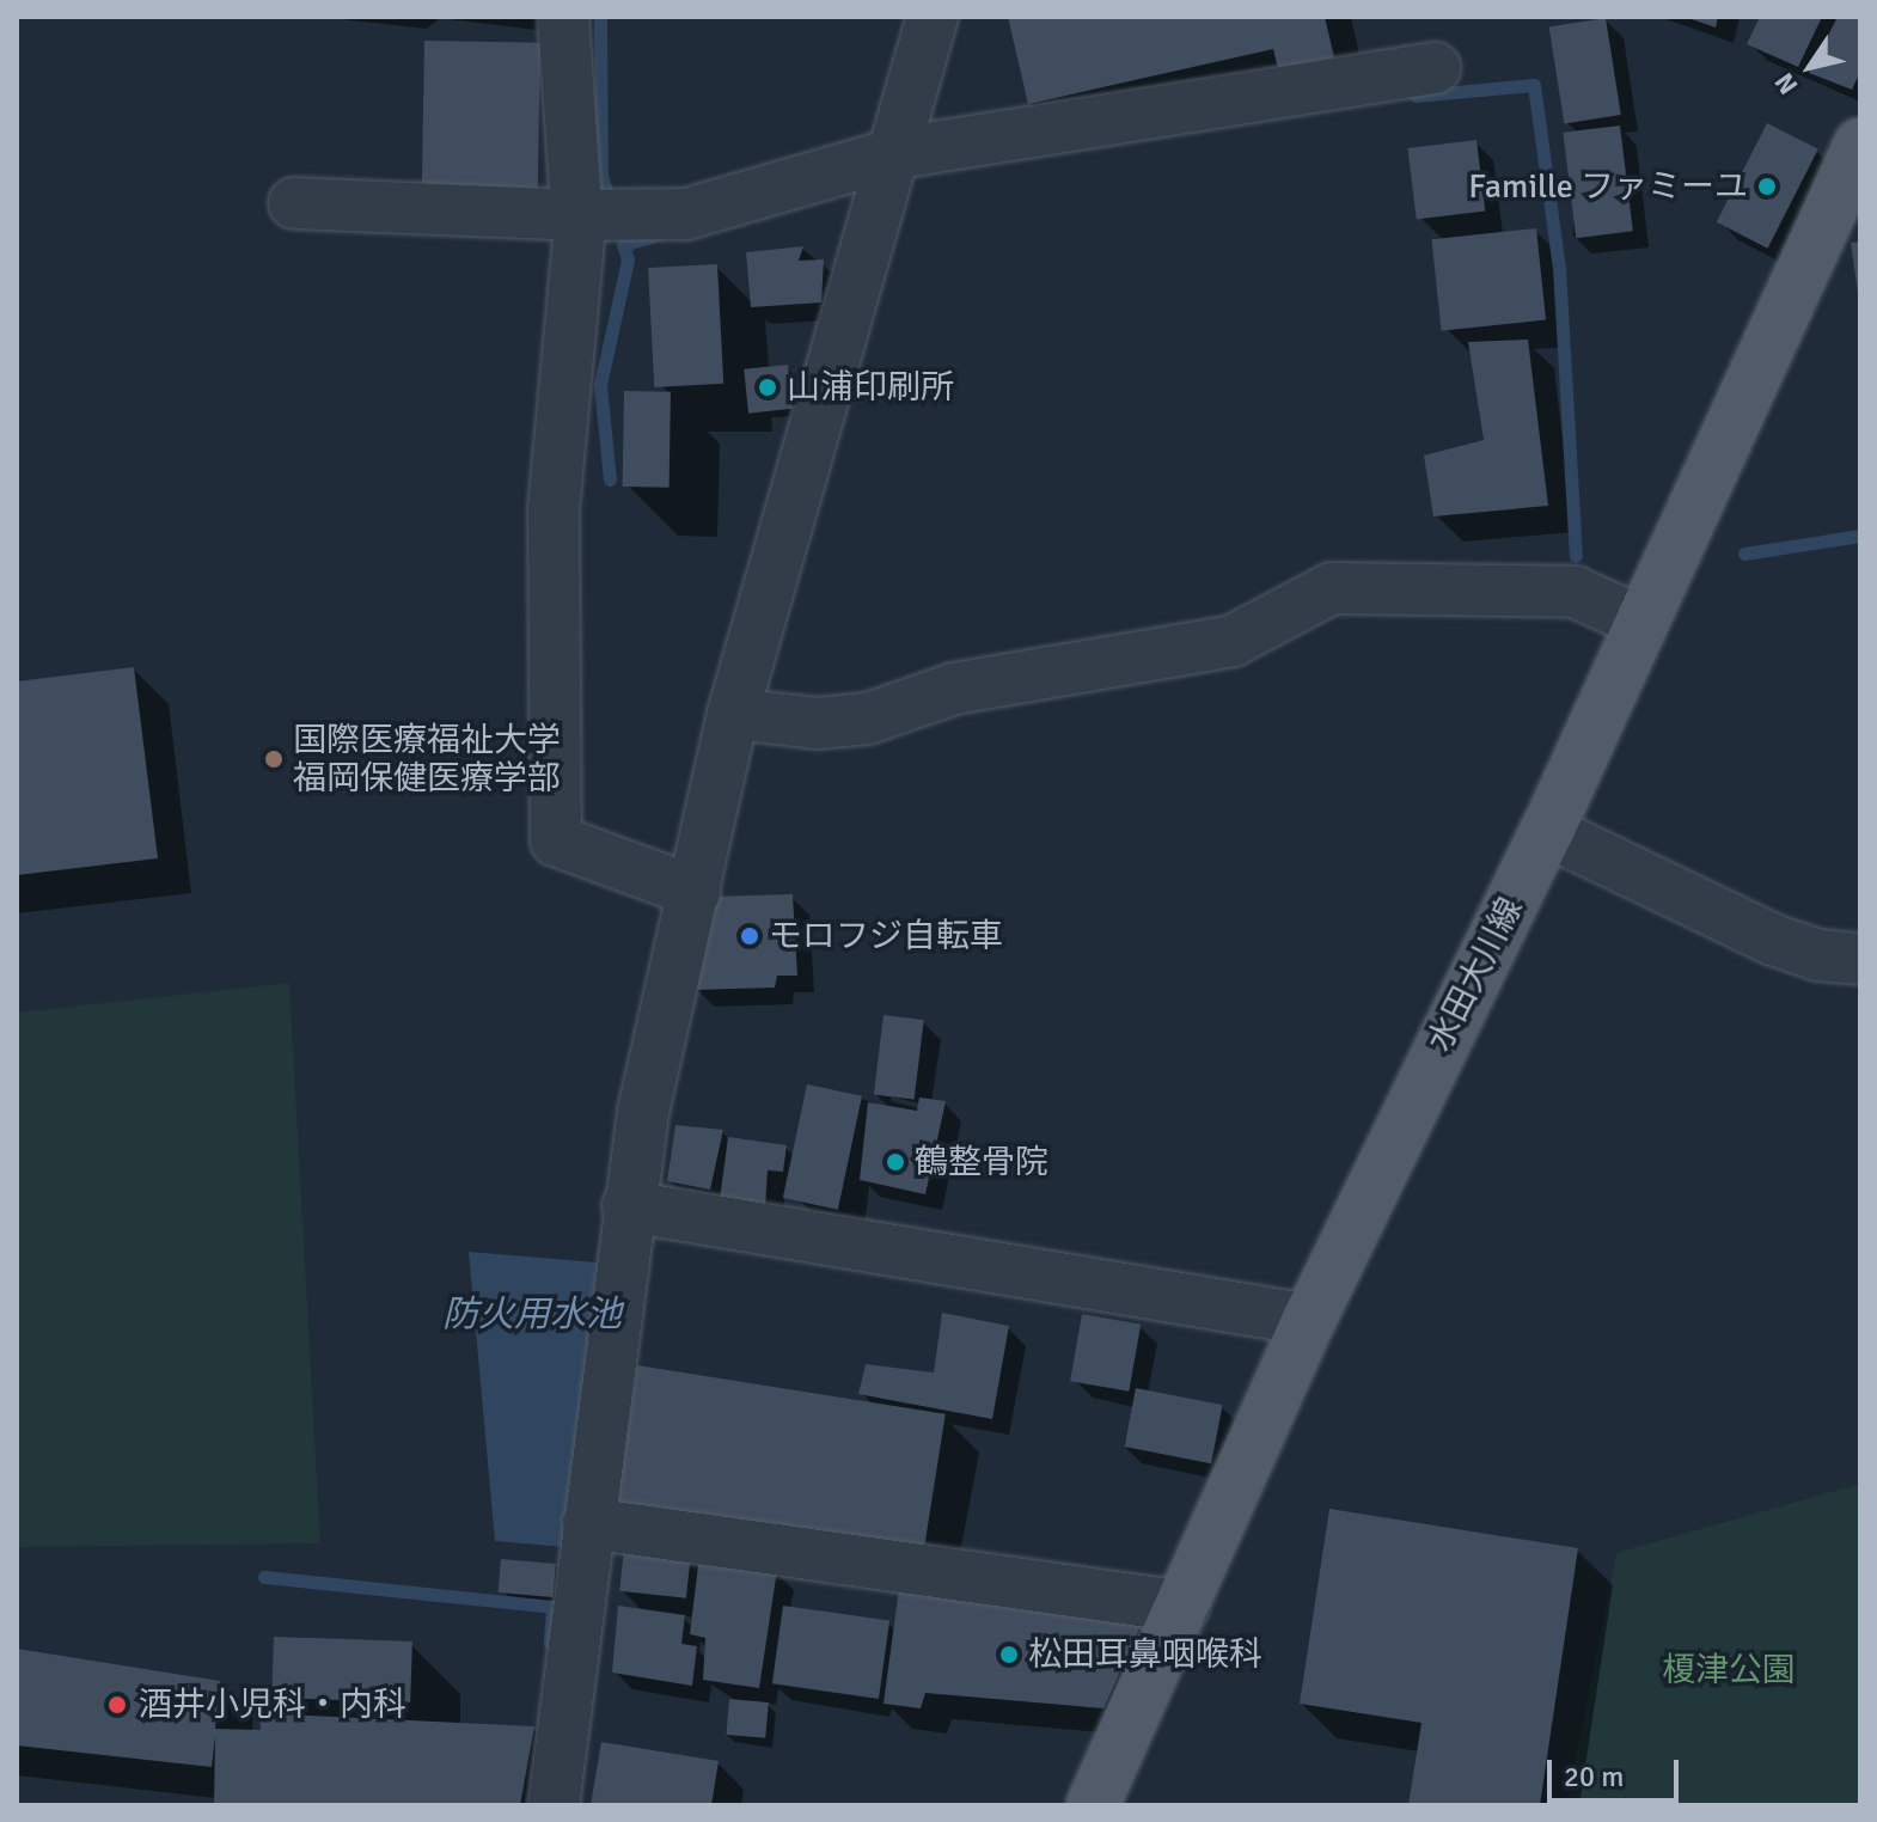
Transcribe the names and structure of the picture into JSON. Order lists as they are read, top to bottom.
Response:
{
  "streets": {
    "main road": ["水田大川線"]
  },
  "water": ["防火用水池"],
  "parks": ["榎津公園"],
  "places": [
    "Famille ファミーユ",
    "山浦印刷所",
    "国際医療福祉大学 福岡保健医療学部",
    "モロフジ自転車",
    "鶴整骨院",
    "松田耳鼻咽喉科",
    "酒井小児科・内科"
  ],
  "scale_bar": "20 m",
  "north": "bottom left"
}
